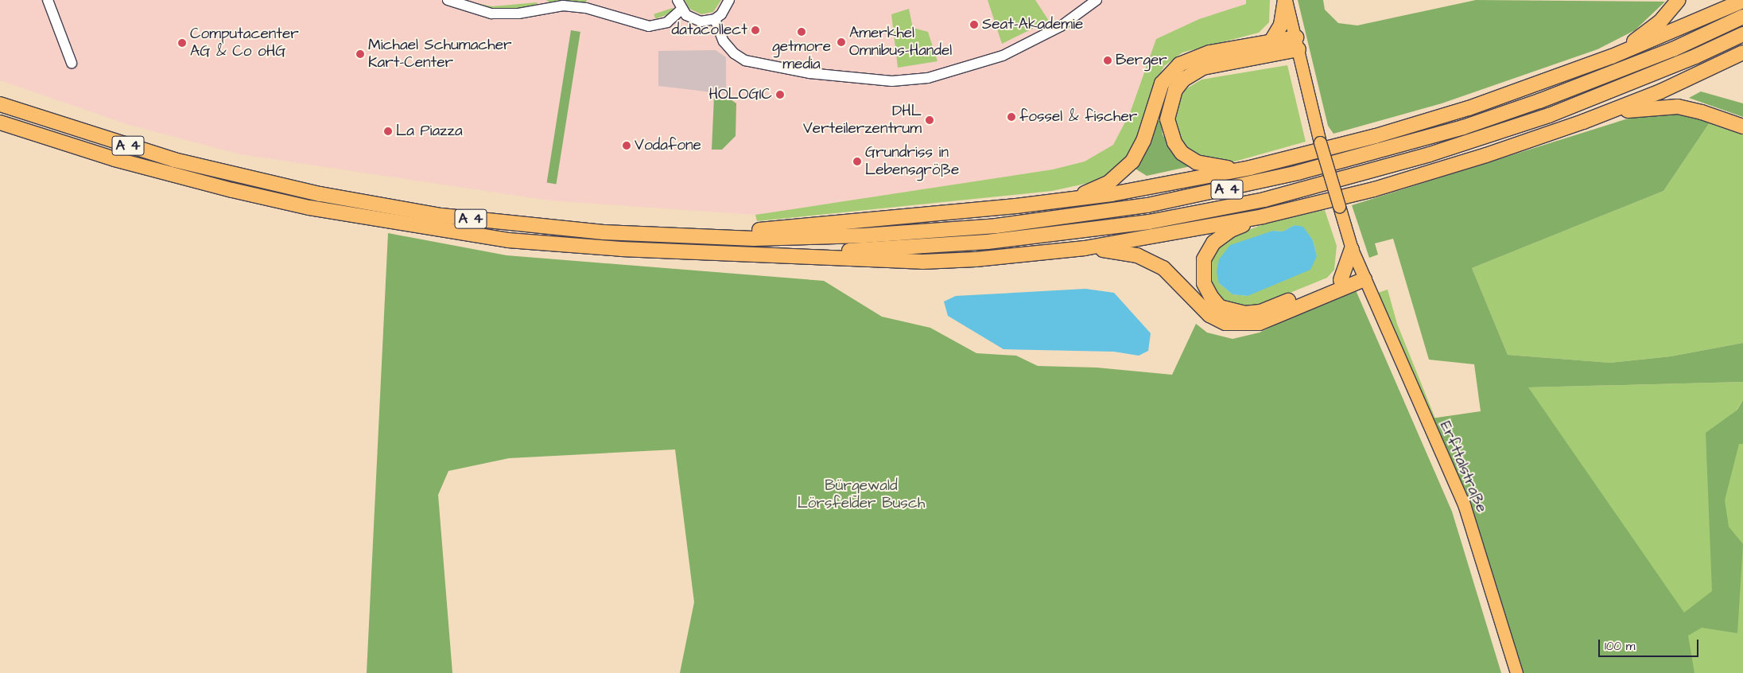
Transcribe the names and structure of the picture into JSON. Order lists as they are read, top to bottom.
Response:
{
  "streets": {
    "highway": ["A 4"],
    "main road": ["Erfttalstraße"]
  },
  "parks": ["Bürgewald Lörsfelder Busch"],
  "places": [
    "Seat-Akademie",
    "datacollect",
    "getmore media",
    "Amerkhel Omnibus-Handel",
    "Computacenter AG & Co oHG",
    "Michael Schumacher Kart-Center",
    "Berger",
    "HOLOGIC",
    "fossel & fischer",
    "DHL Verteilerzentrum",
    "La Piazza",
    "Vodafone",
    "Grundriss in Lebensgröße"
  ],
  "scale_bar": "100 m"
}
